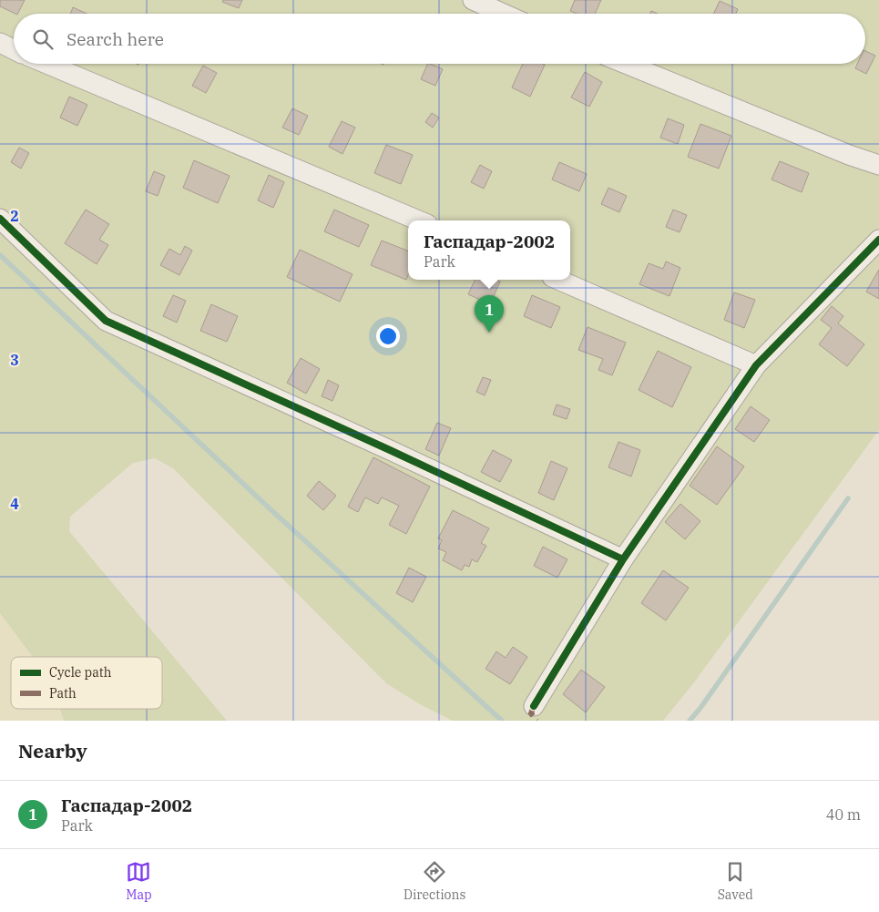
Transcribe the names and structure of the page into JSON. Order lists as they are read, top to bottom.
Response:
{
  "legend": ["Cycle path", "Path"],
  "page": {
    "search": "Search here",
    "popup": ["Гаспадар-2002", "Park"],
    "pins": "1",
    "heading": "Nearby",
    "list": [
      {
        "mark": "1",
        "name": "Гаспадар-2002",
        "note": "Park",
        "value": "40 m"
      }
    ],
    "nav": ["Map", "Directions", "Saved"]
  },
  "grid": {
    "rows": ["2", "3", "4"]
  }
}
